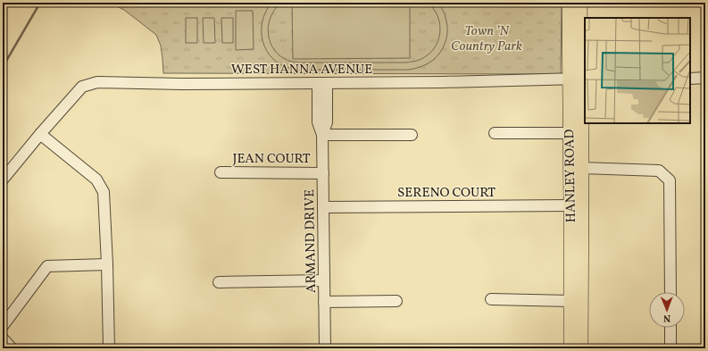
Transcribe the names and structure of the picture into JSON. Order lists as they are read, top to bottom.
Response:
{
  "streets": {
    "main road": ["HANLEY ROAD"],
    "street": [
      "WEST HANNA AVENUE",
      "JEAN COURT",
      "SERENO COURT",
      "ARMAND DRIVE"
    ]
  },
  "crossings": [
    ["WEST HANNA AVENUE", "HANLEY ROAD"],
    ["WEST HANNA AVENUE", "ARMAND DRIVE"],
    ["JEAN COURT", "ARMAND DRIVE"],
    ["HANLEY ROAD", "SERENO COURT"],
    ["SERENO COURT", "ARMAND DRIVE"]
  ],
  "parks": ["Town ’N Country Park"],
  "north": "bottom"
}
